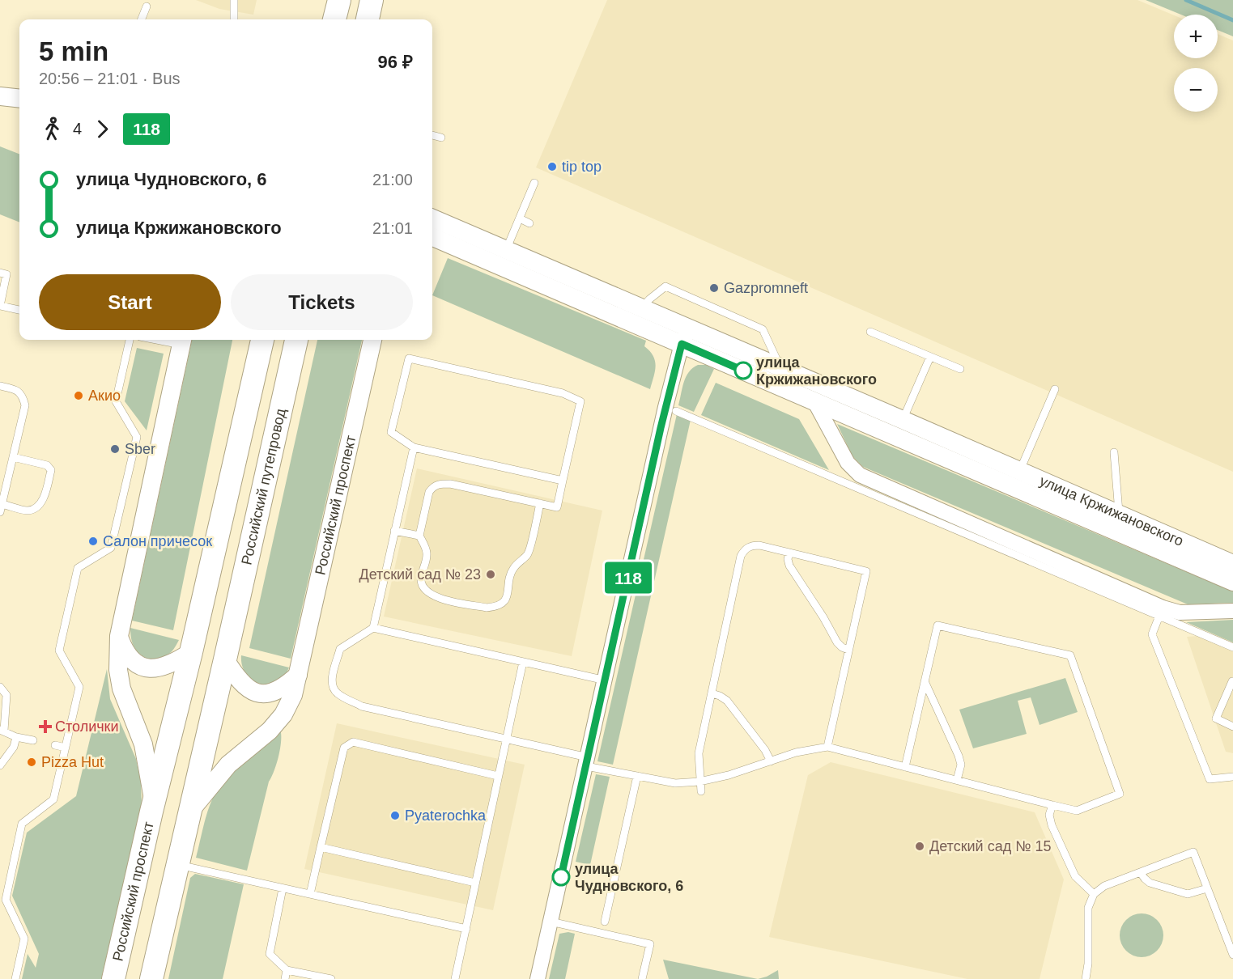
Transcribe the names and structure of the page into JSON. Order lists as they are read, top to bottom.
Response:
{
  "streets": {
    "main road": ["Российский путепровод", "Российский проспект"],
    "street": ["улица Кржижановского"]
  },
  "crossings": [
    ["Российский путепровод", "Российский проспект"]
  ],
  "places": {
    "other": [
      "tip top",
      "Gazpromneft",
      "улица Кржижановского",
      "Акио",
      "Sber",
      "Салон причесок",
      "Детский сад № 23",
      "Pizza Hut",
      "Pyaterochka",
      "Детский сад № 15",
      "улица Чудновского, 6"
    ],
    "health": ["Столички"]
  },
  "lines": ["bus line 118"],
  "page": {
    "on_map": "118",
    "map_buttons": ["+", "−"],
    "heading": ["5 min", "20:56 – 21:01 · Bus", "96 ₽"],
    "legs": ["4", "118"],
    "list": [
      {
        "name": "улица Чудновского, 6",
        "value": "21:00"
      },
      {
        "name": "улица Кржижановского",
        "value": "21:01"
      }
    ],
    "buttons": ["Start", "Tickets"]
  }
}
